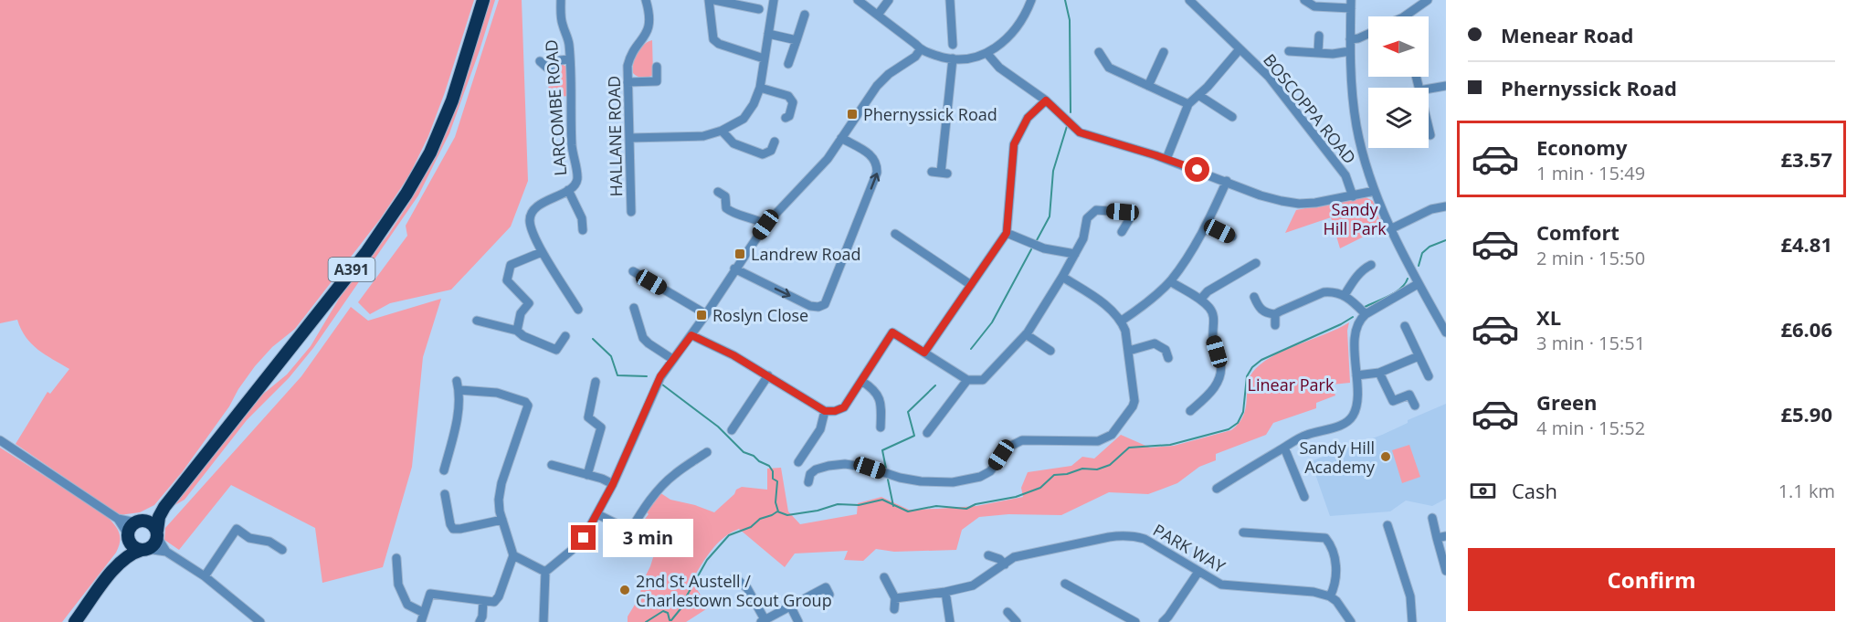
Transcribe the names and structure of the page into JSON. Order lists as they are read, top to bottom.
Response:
{
  "streets": {
    "highway": ["A391"],
    "street": [
      "LARCOMBE ROAD",
      "BOSCOPPA ROAD",
      "HALLANE ROAD",
      "PARK WAY"
    ]
  },
  "parks": ["Sandy Hill Park", "Linear Park"],
  "places": {
    "transit": ["Phernyssick Road", "Landrew Road", "Roslyn Close"],
    "other": ["Sandy Hill Academy", "2nd St Austell / Charlestown Scout Group"]
  },
  "north": "left",
  "page": {
    "banner": ["Menear Road", "Phernyssick Road"],
    "list": [
      {
        "name": "Economy",
        "note": "1 min · 15:49",
        "value": "£3.57"
      },
      {
        "name": "Comfort",
        "note": "2 min · 15:50",
        "value": "£4.81"
      },
      {
        "name": "XL",
        "note": "3 min · 15:51",
        "value": "£6.06"
      },
      {
        "name": "Green",
        "note": "4 min · 15:52",
        "value": "£5.90"
      }
    ],
    "pay": ["Cash", "1.1 km"],
    "bubble": "3 min",
    "buttons": "Confirm"
  }
}
